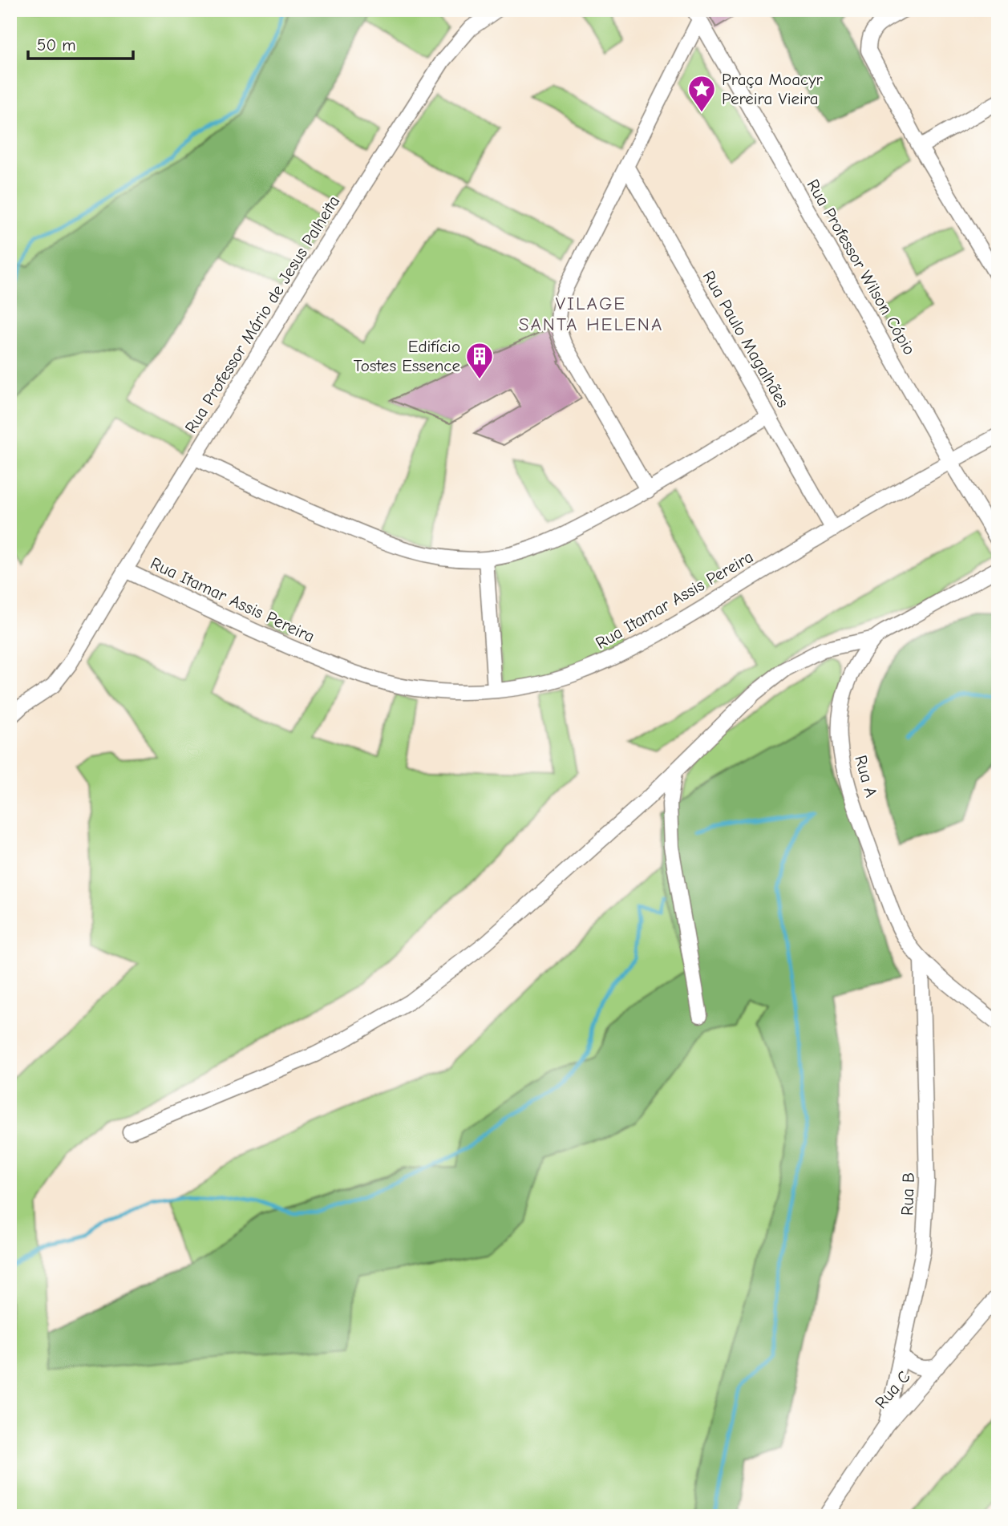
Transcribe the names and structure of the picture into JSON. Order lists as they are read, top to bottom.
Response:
{
  "streets": {
    "street": [
      "Rua Professor Wilson Cópio",
      "Rua Professor Mário de Jesus Palheita",
      "Rua Paulo Magalhães",
      "Rua Itamar Assis Pereira",
      "Rua A",
      "Rua B",
      "Rua C"
    ]
  },
  "crossings": [
    ["Rua Professor Wilson Cópio", "Rua Itamar Assis Pereira"],
    ["Rua Professor Mário de Jesus Palheita", "Rua Itamar Assis Pereira"],
    ["Rua Paulo Magalhães", "Rua Itamar Assis Pereira"],
    ["Rua A", "Rua B"],
    ["Rua B", "Rua C"]
  ],
  "districts": ["VILAGE SANTA HELENA"],
  "places": {
    "place": ["Praça Moacyr Pereira Vieira"],
    "building": ["Edifício Tostes Essence"]
  },
  "scale_bar": "50 m"
}
